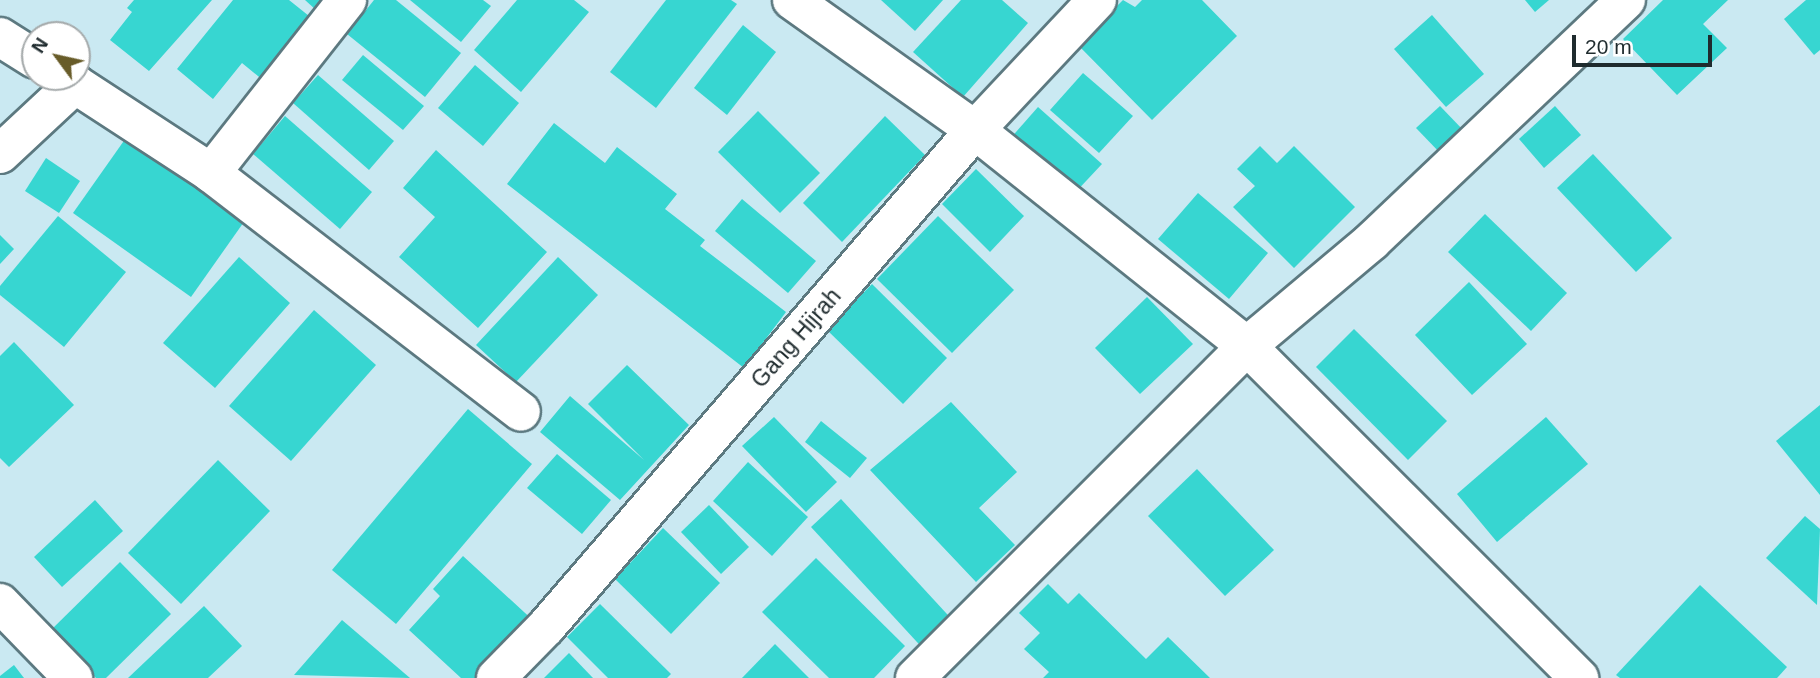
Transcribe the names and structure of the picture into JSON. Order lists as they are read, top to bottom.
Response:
{
  "streets": {
    "street": ["Gang Hijrah"]
  },
  "scale_bar": "20 m",
  "north": "top left"
}
